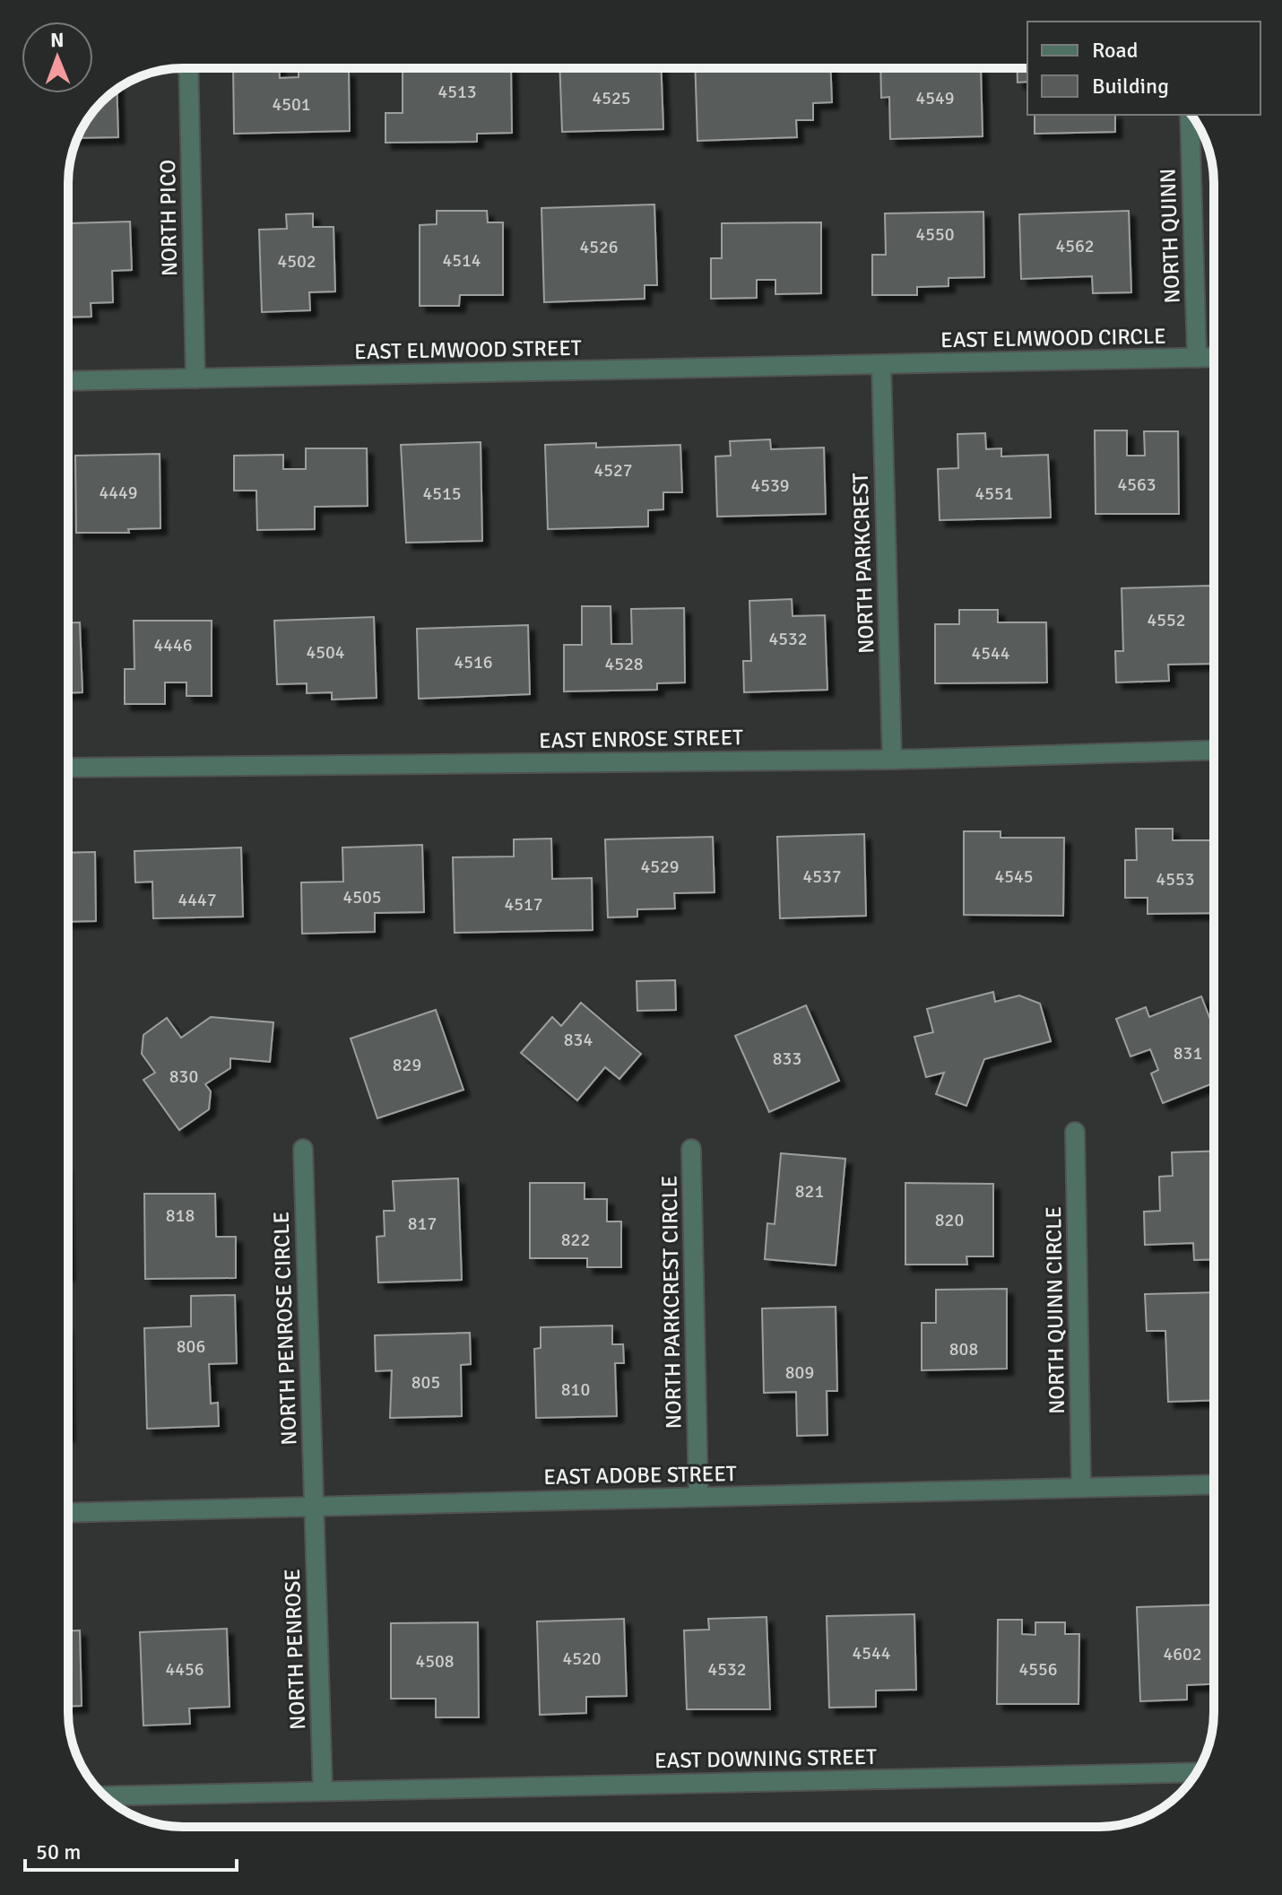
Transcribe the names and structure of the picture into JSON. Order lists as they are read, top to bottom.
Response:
{
  "streets": {
    "street": [
      "NORTH PICO",
      "NORTH QUINN",
      "EAST ELMWOOD CIRCLE",
      "EAST ELMWOOD STREET",
      "NORTH PARKCREST",
      "EAST ENROSE STREET",
      "NORTH PARKCREST CIRCLE",
      "NORTH QUINN CIRCLE",
      "NORTH PENROSE CIRCLE",
      "EAST ADOBE STREET",
      "NORTH PENROSE",
      "EAST DOWNING STREET"
    ]
  },
  "crossings": [
    ["NORTH PICO", "EAST ELMWOOD STREET"],
    ["NORTH QUINN", "EAST ELMWOOD CIRCLE"],
    ["EAST ELMWOOD CIRCLE", "EAST ELMWOOD STREET"],
    ["EAST ELMWOOD CIRCLE", "NORTH PARKCREST"],
    ["EAST ELMWOOD STREET", "NORTH PARKCREST"],
    ["NORTH PARKCREST", "EAST ENROSE STREET"],
    ["NORTH PARKCREST CIRCLE", "EAST ADOBE STREET"],
    ["NORTH QUINN CIRCLE", "EAST ADOBE STREET"],
    ["NORTH PENROSE CIRCLE", "EAST ADOBE STREET"],
    ["NORTH PENROSE CIRCLE", "NORTH PENROSE"],
    ["EAST ADOBE STREET", "NORTH PENROSE"],
    ["NORTH PENROSE", "EAST DOWNING STREET"]
  ],
  "house_numbers": [
    "4513",
    "4525",
    "4549",
    "4501",
    "4550",
    "4562",
    "4526",
    "4514",
    "4502",
    "4527",
    "4563",
    "4539",
    "4449",
    "4515",
    "4551",
    "4552",
    "4532",
    "4446",
    "4504",
    "4544",
    "4516",
    "4528",
    "4529",
    "4537",
    "4545",
    "4553",
    "4505",
    "4447",
    "4517",
    "834",
    "831",
    "833",
    "829",
    "830",
    "821",
    "818",
    "820",
    "817",
    "822",
    "806",
    "808",
    "809",
    "805",
    "810",
    "4544",
    "4602",
    "4520",
    "4508",
    "4456",
    "4532",
    "4556"
  ],
  "legend": ["Road", "Building"],
  "scale_bar": "50 m",
  "north": "top"
}
